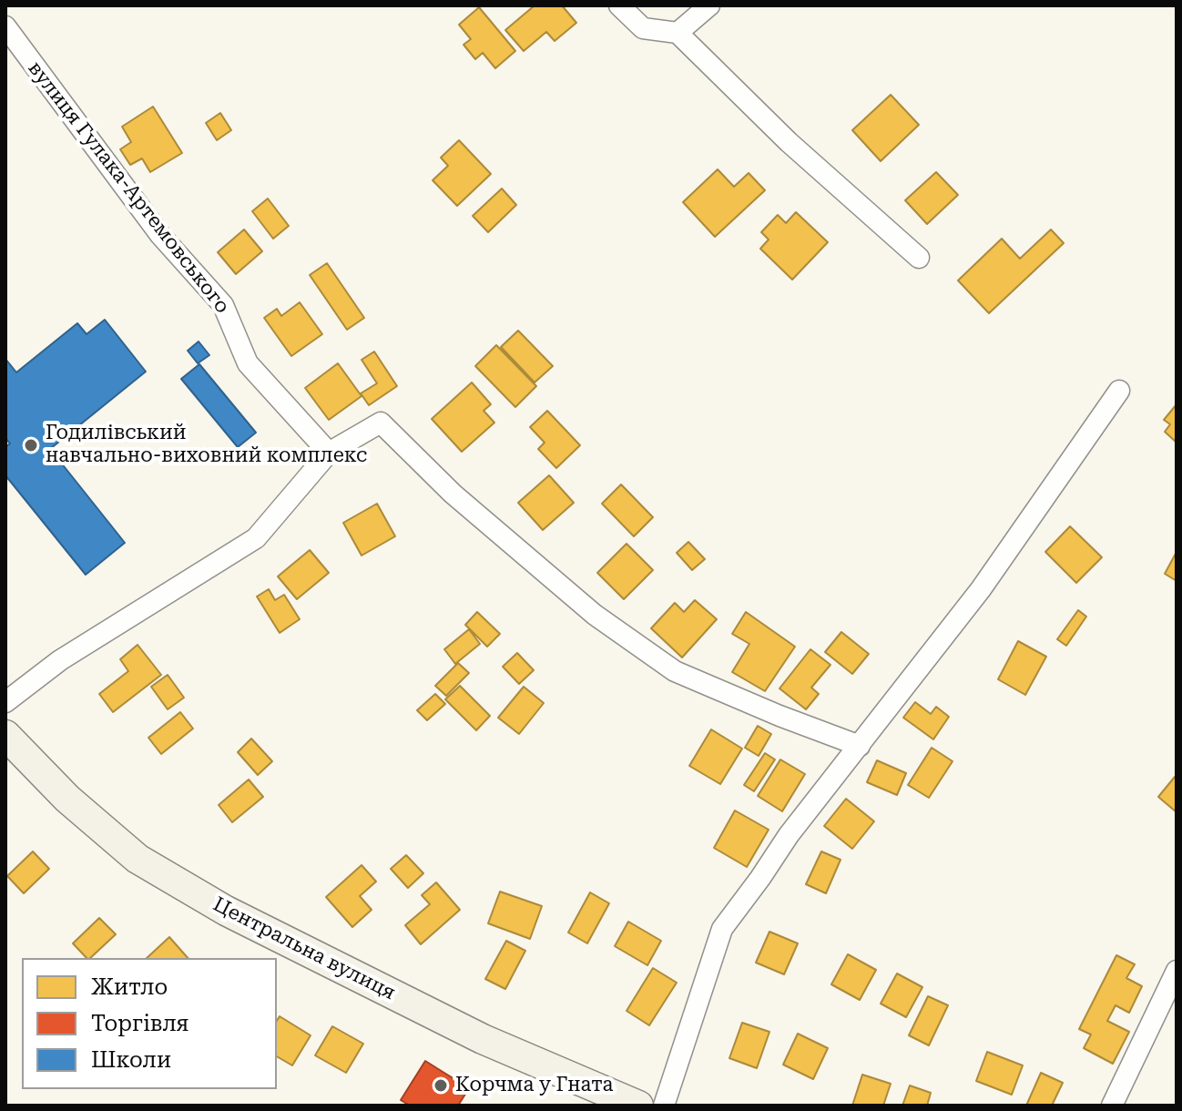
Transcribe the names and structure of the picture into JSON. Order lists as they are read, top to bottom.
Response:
{
  "streets": {
    "main road": ["Центральна вулиця"],
    "street": ["вулиця Гулака-Артемовського"]
  },
  "places": ["Годилівський навчально-виховний комплекс", "Корчма у Гната"],
  "legend": ["Житло", "Торгівля", "Школи"]
}
